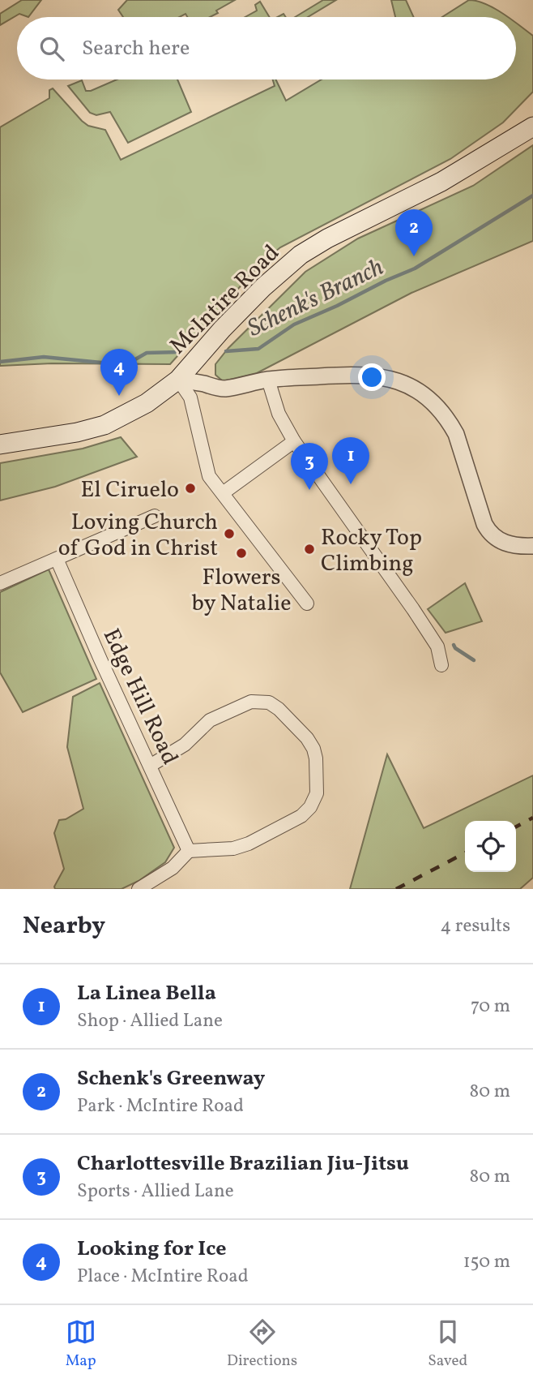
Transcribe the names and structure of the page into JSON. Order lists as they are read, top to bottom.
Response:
{
  "streets": {
    "main road": ["McIntire Road"],
    "street": ["Edge Hill Road"]
  },
  "water": ["Schenk's Branch"],
  "places": [
    "El Ciruelo",
    "Loving Church of God in Christ",
    "Rocky Top Climbing",
    "Flowers by Natalie"
  ],
  "page": {
    "search": "Search here",
    "pins": [
      "2",
      "4",
      "1",
      "3"
    ],
    "heading": ["Nearby", "4 results"],
    "list": [
      {
        "mark": "1",
        "name": "La Linea Bella",
        "note": "Shop · Allied Lane",
        "value": "70 m"
      },
      {
        "mark": "2",
        "name": "Schenk's Greenway",
        "note": "Park · McIntire Road",
        "value": "80 m"
      },
      {
        "mark": "3",
        "name": "Charlottesville Brazilian Jiu-Jitsu",
        "note": "Sports · Allied Lane",
        "value": "80 m"
      },
      {
        "mark": "4",
        "name": "Looking for Ice",
        "note": "Place · McIntire Road",
        "value": "150 m"
      }
    ],
    "nav": ["Map", "Directions", "Saved"]
  }
}
